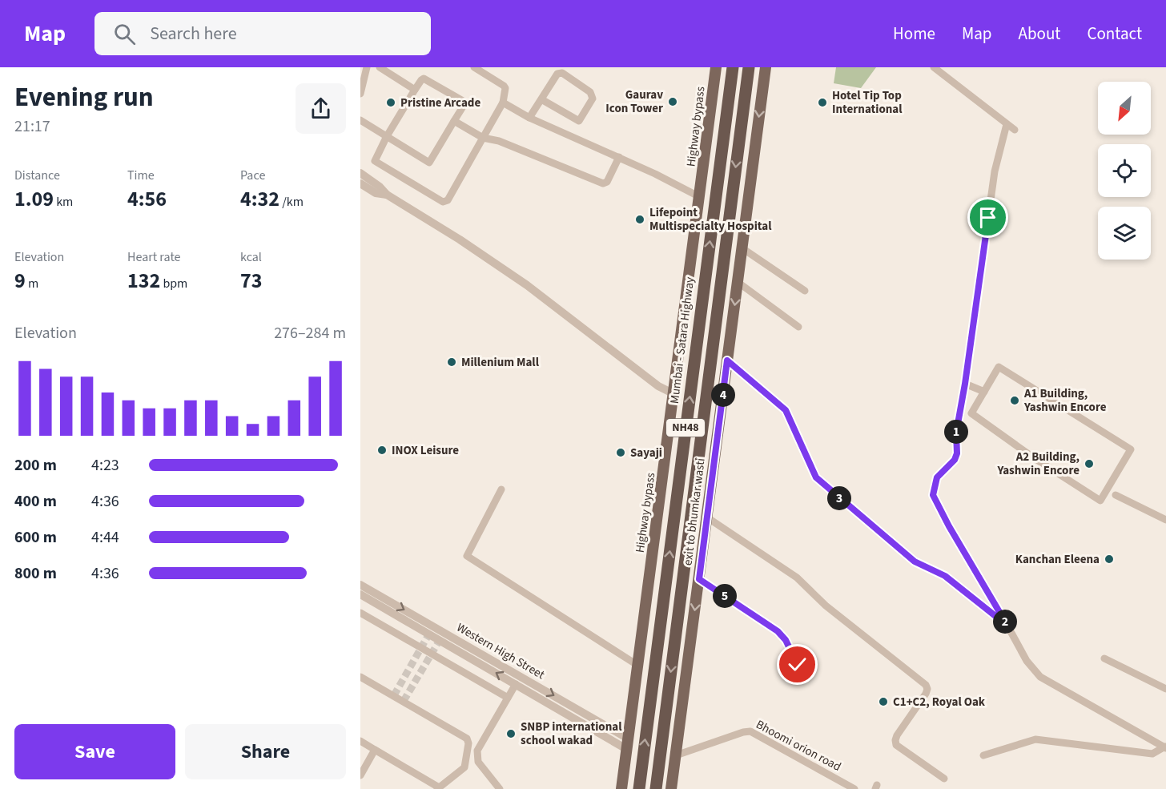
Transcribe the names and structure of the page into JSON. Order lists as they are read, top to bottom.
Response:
{
  "streets": {
    "highway": ["Mumbai - Satara Highway", "NH48"],
    "main road": ["Highway bypass", "exit to bhumkar wasti"],
    "street": ["Western High Street", "Bhoomi orion road"]
  },
  "crossings": [
    ["Highway bypass", "Western High Street"],
    ["exit to bhumkar wasti", "Bhoomi orion road"]
  ],
  "one_way": ["exit to bhumkar wasti"],
  "places": [
    "Gaurav Icon Tower",
    "Pristine Arcade",
    "Hotel Tip Top International",
    "Lifepoint Multispecialty Hospital",
    "Millenium Mall",
    "A1 Building, Yashwin Encore",
    "INOX Leisure",
    "Sayaji",
    "A2 Building, Yashwin Encore",
    "Kanchan Eleena",
    "C1+C2, Royal Oak",
    "SNBP international school wakad"
  ],
  "north": "bottom left",
  "page": {
    "header": "Map",
    "search": "Search here",
    "nav": [
      "Home",
      "Map",
      "About",
      "Contact"
    ],
    "heading": ["Evening run", "21:17"],
    "stats": [
      ["Distance", "1.09 km"],
      ["Time", "4:56"],
      ["Pace", "4:32 /km"],
      ["Elevation", "9 m"],
      ["Heart rate", "132 bpm"],
      ["kcal", "73"]
    ],
    "chart": ["Elevation", "276–284 m"],
    "pins": [
      "4",
      "1",
      "3",
      "5",
      "2"
    ],
    "list": [
      {
        "name": "200 m",
        "note": "4:23"
      },
      {
        "name": "400 m",
        "note": "4:36"
      },
      {
        "name": "600 m",
        "note": "4:44"
      },
      {
        "name": "800 m",
        "note": "4:36"
      }
    ],
    "buttons": ["Save", "Share"]
  }
}
